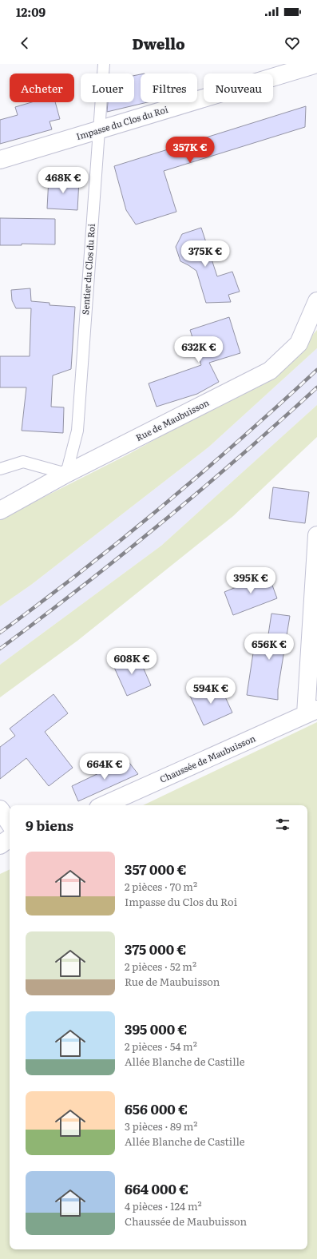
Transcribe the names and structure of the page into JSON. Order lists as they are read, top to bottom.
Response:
{
  "streets": {
    "street": ["Impasse du Clos du Roi", "Rue de Maubuisson", "Chaussée de Maubuisson"],
    "lane": ["Sentier du Clos du Roi"]
  },
  "crossings": [
    ["Impasse du Clos du Roi", "Sentier du Clos du Roi"],
    ["Sentier du Clos du Roi", "Rue de Maubuisson"]
  ],
  "page": {
    "status": "12:09",
    "header": "Dwello",
    "chip": [
      "Acheter",
      "Louer",
      "Filtres",
      "Nouveau"
    ],
    "price": [
      "357K €",
      "468K €",
      "375K €",
      "632K €",
      "395K €",
      "656K €",
      "608K €",
      "594K €",
      "664K €"
    ],
    "heading": "9 biens",
    "list": [
      {
        "name": "357 000 €",
        "note": "2 pièces · 70 m² · Impasse du Clos du Roi"
      },
      {
        "name": "375 000 €",
        "note": "2 pièces · 52 m² · Rue de Maubuisson"
      },
      {
        "name": "395 000 €",
        "note": "2 pièces · 54 m² · Allée Blanche de Castille"
      },
      {
        "name": "656 000 €",
        "note": "3 pièces · 89 m² · Allée Blanche de Castille"
      },
      {
        "name": "664 000 €",
        "note": "4 pièces · 124 m² · Chaussée de Maubuisson"
      }
    ]
  }
}
